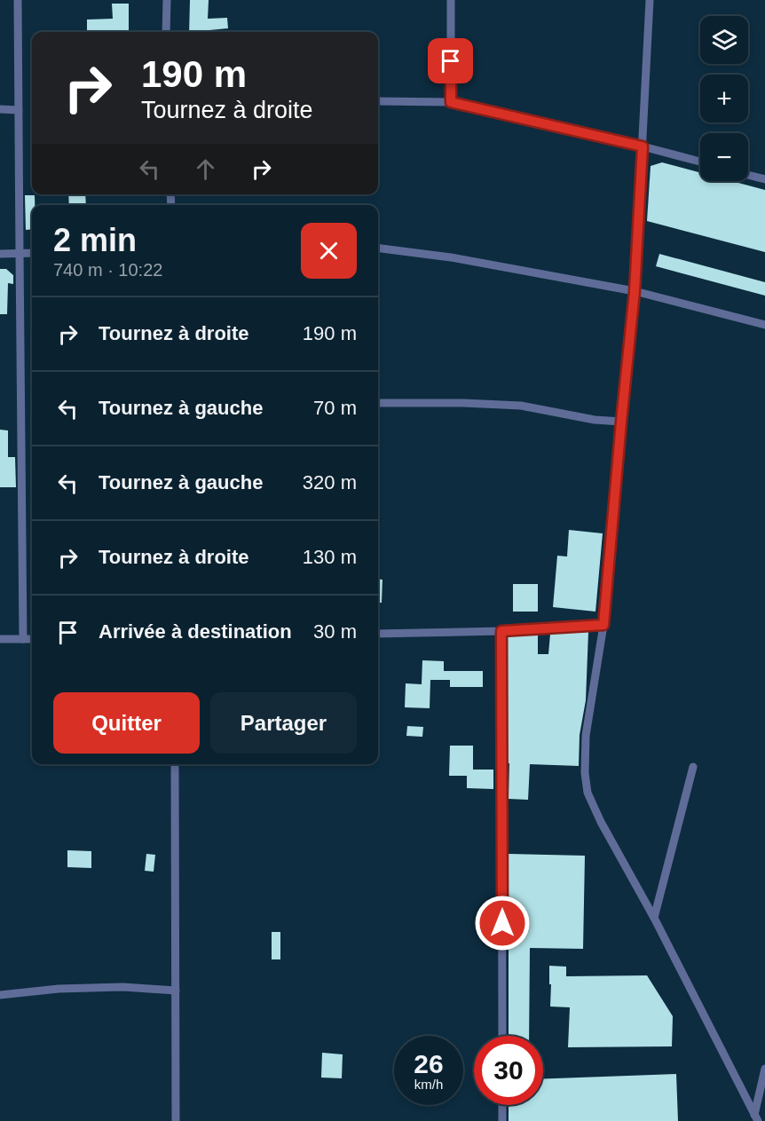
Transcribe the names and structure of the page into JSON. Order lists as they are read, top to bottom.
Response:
{
  "page": {
    "map_buttons": ["+", "−"],
    "turn": ["190 m", "Tournez à droite"],
    "heading": ["2 min", "740 m · 10:22"],
    "list": [
      {
        "name": "Tournez à droite",
        "value": "190 m"
      },
      {
        "name": "Tournez à gauche",
        "value": "70 m"
      },
      {
        "name": "Tournez à gauche",
        "value": "320 m"
      },
      {
        "name": "Tournez à droite",
        "value": "130 m"
      },
      {
        "name": "Arrivée à destination",
        "value": "30 m"
      }
    ],
    "buttons": ["Quitter", "Partager"],
    "speed": "26 km/h",
    "limit": "30"
  }
}
